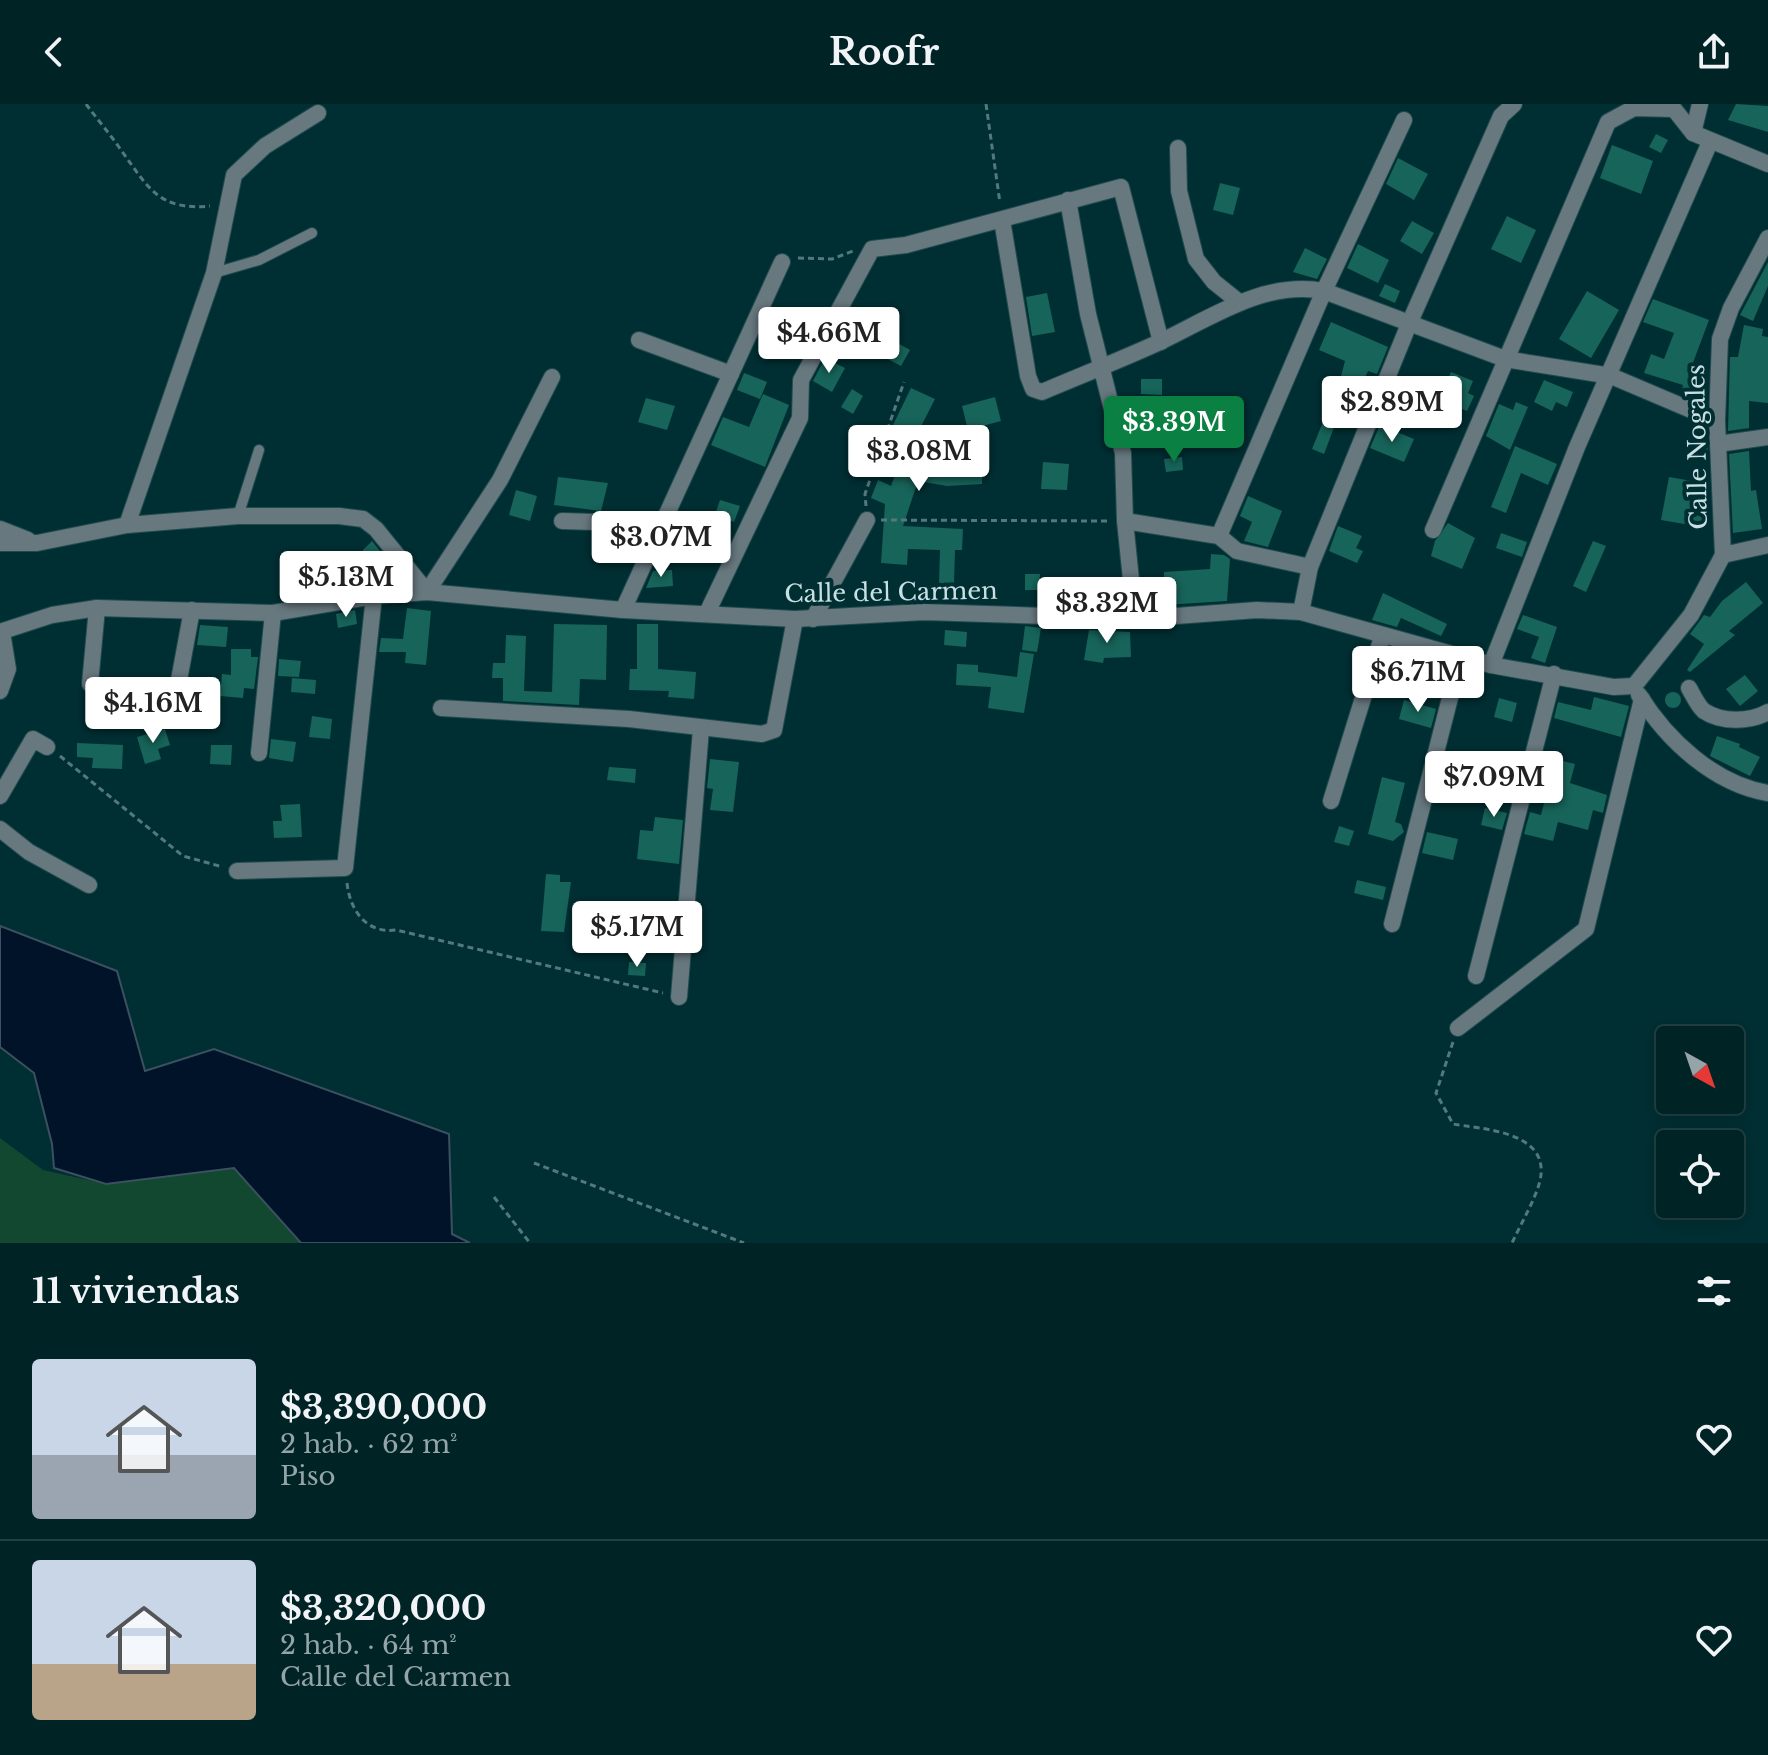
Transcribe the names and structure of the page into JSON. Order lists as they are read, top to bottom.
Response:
{
  "streets": {
    "street": ["Calle Nogales", "Calle del Carmen"]
  },
  "crossings": [
    ["Calle Nogales", "Calle del Carmen"]
  ],
  "north": "bottom right",
  "page": {
    "header": "Roofr",
    "price": [
      "$4.66M",
      "$2.89M",
      "$3.39M",
      "$3.08M",
      "$3.07M",
      "$5.13M",
      "$3.32M",
      "$6.71M",
      "$4.16M",
      "$7.09M",
      "$5.17M"
    ],
    "heading": "11 viviendas",
    "list": [
      {
        "name": "$3,390,000",
        "note": "2 hab. · 62 m² · Piso"
      },
      {
        "name": "$3,320,000",
        "note": "2 hab. · 64 m² · Calle del Carmen"
      }
    ]
  }
}
